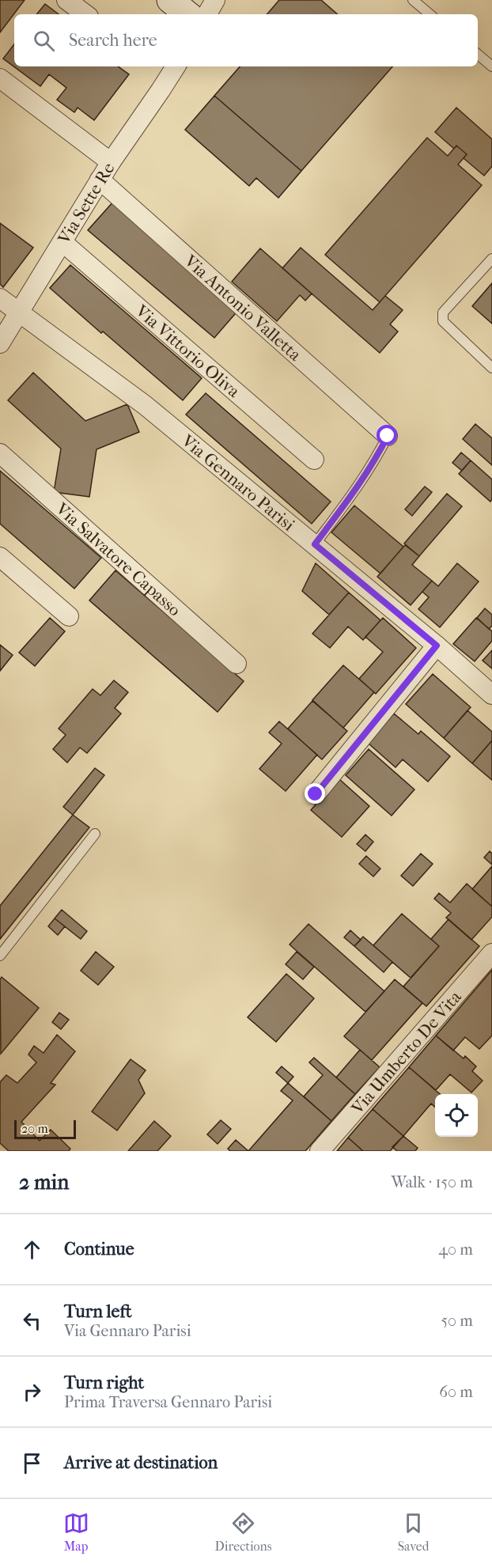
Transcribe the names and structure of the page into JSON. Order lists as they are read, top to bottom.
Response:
{
  "streets": {
    "street": [
      "Via Sette Re",
      "Via Antonio Valletta",
      "Via Vittorio Oliva",
      "Via Gennaro Parisi",
      "Via Salvatore Capasso",
      "Via Umberto De Vita"
    ]
  },
  "crossings": [
    ["Via Sette Re", "Via Antonio Valletta"],
    ["Via Sette Re", "Via Vittorio Oliva"],
    ["Via Sette Re", "Via Gennaro Parisi"]
  ],
  "scale_bar": "20 m",
  "page": {
    "search": "Search here",
    "scale": "20 m",
    "heading": ["2 min", "Walk · 150 m"],
    "list": [
      ["Continue", "40 m"],
      ["Turn left", "Via Gennaro Parisi", "50 m"],
      ["Turn right", "Prima Traversa Gennaro Parisi", "60 m"],
      "Arrive at destination"
    ],
    "nav": ["Map", "Directions", "Saved"]
  }
}
